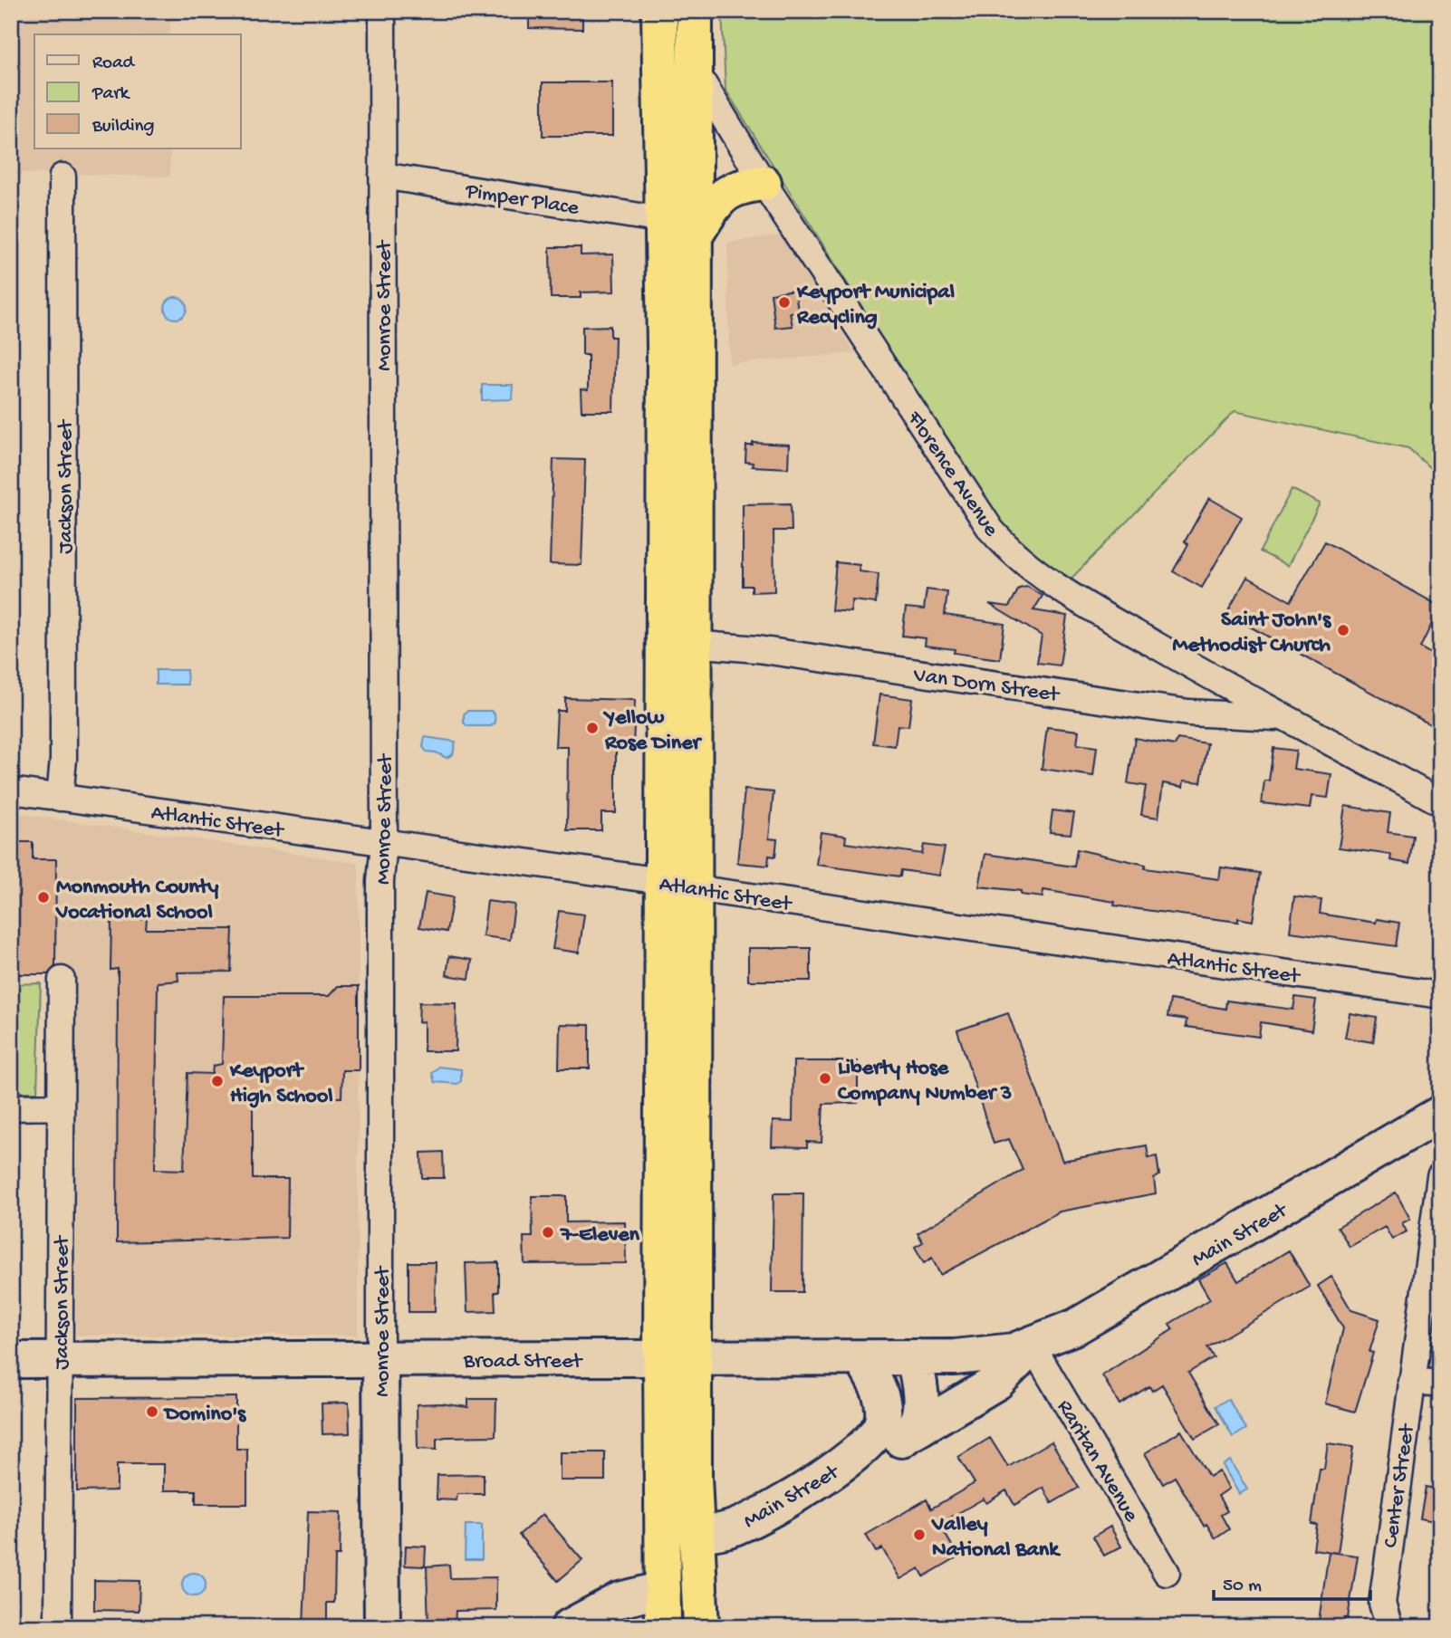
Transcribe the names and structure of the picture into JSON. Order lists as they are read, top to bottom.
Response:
{
  "streets": {
    "main road": ["Monroe Street", "Main Street", "Broad Street"],
    "street": [
      "Pimper Place",
      "Florence Avenue",
      "Jackson Street",
      "Van Dorn Street",
      "Atlantic Street",
      "Raritan Avenue",
      "Center Street"
    ]
  },
  "crossings": [
    ["Pimper Place", "Monroe Street"],
    ["Monroe Street", "Atlantic Street"],
    ["Monroe Street", "Broad Street"],
    ["Florence Avenue", "Van Dorn Street"],
    ["Jackson Street", "Atlantic Street"],
    ["Jackson Street", "Broad Street"],
    ["Main Street", "Broad Street"],
    ["Main Street", "Raritan Avenue"],
    ["Broad Street", "Raritan Avenue"]
  ],
  "places": [
    "Keyport Municipal Recycling",
    "Saint John's Methodist Church",
    "Yellow Rose Diner",
    "Monmouth County Vocational School",
    "Liberty Hose Company Number 3",
    "Keyport High School",
    "7-Eleven",
    "Domino's",
    "Valley National Bank"
  ],
  "legend": ["Road", "Park", "Building"],
  "scale_bar": "50 m"
}
